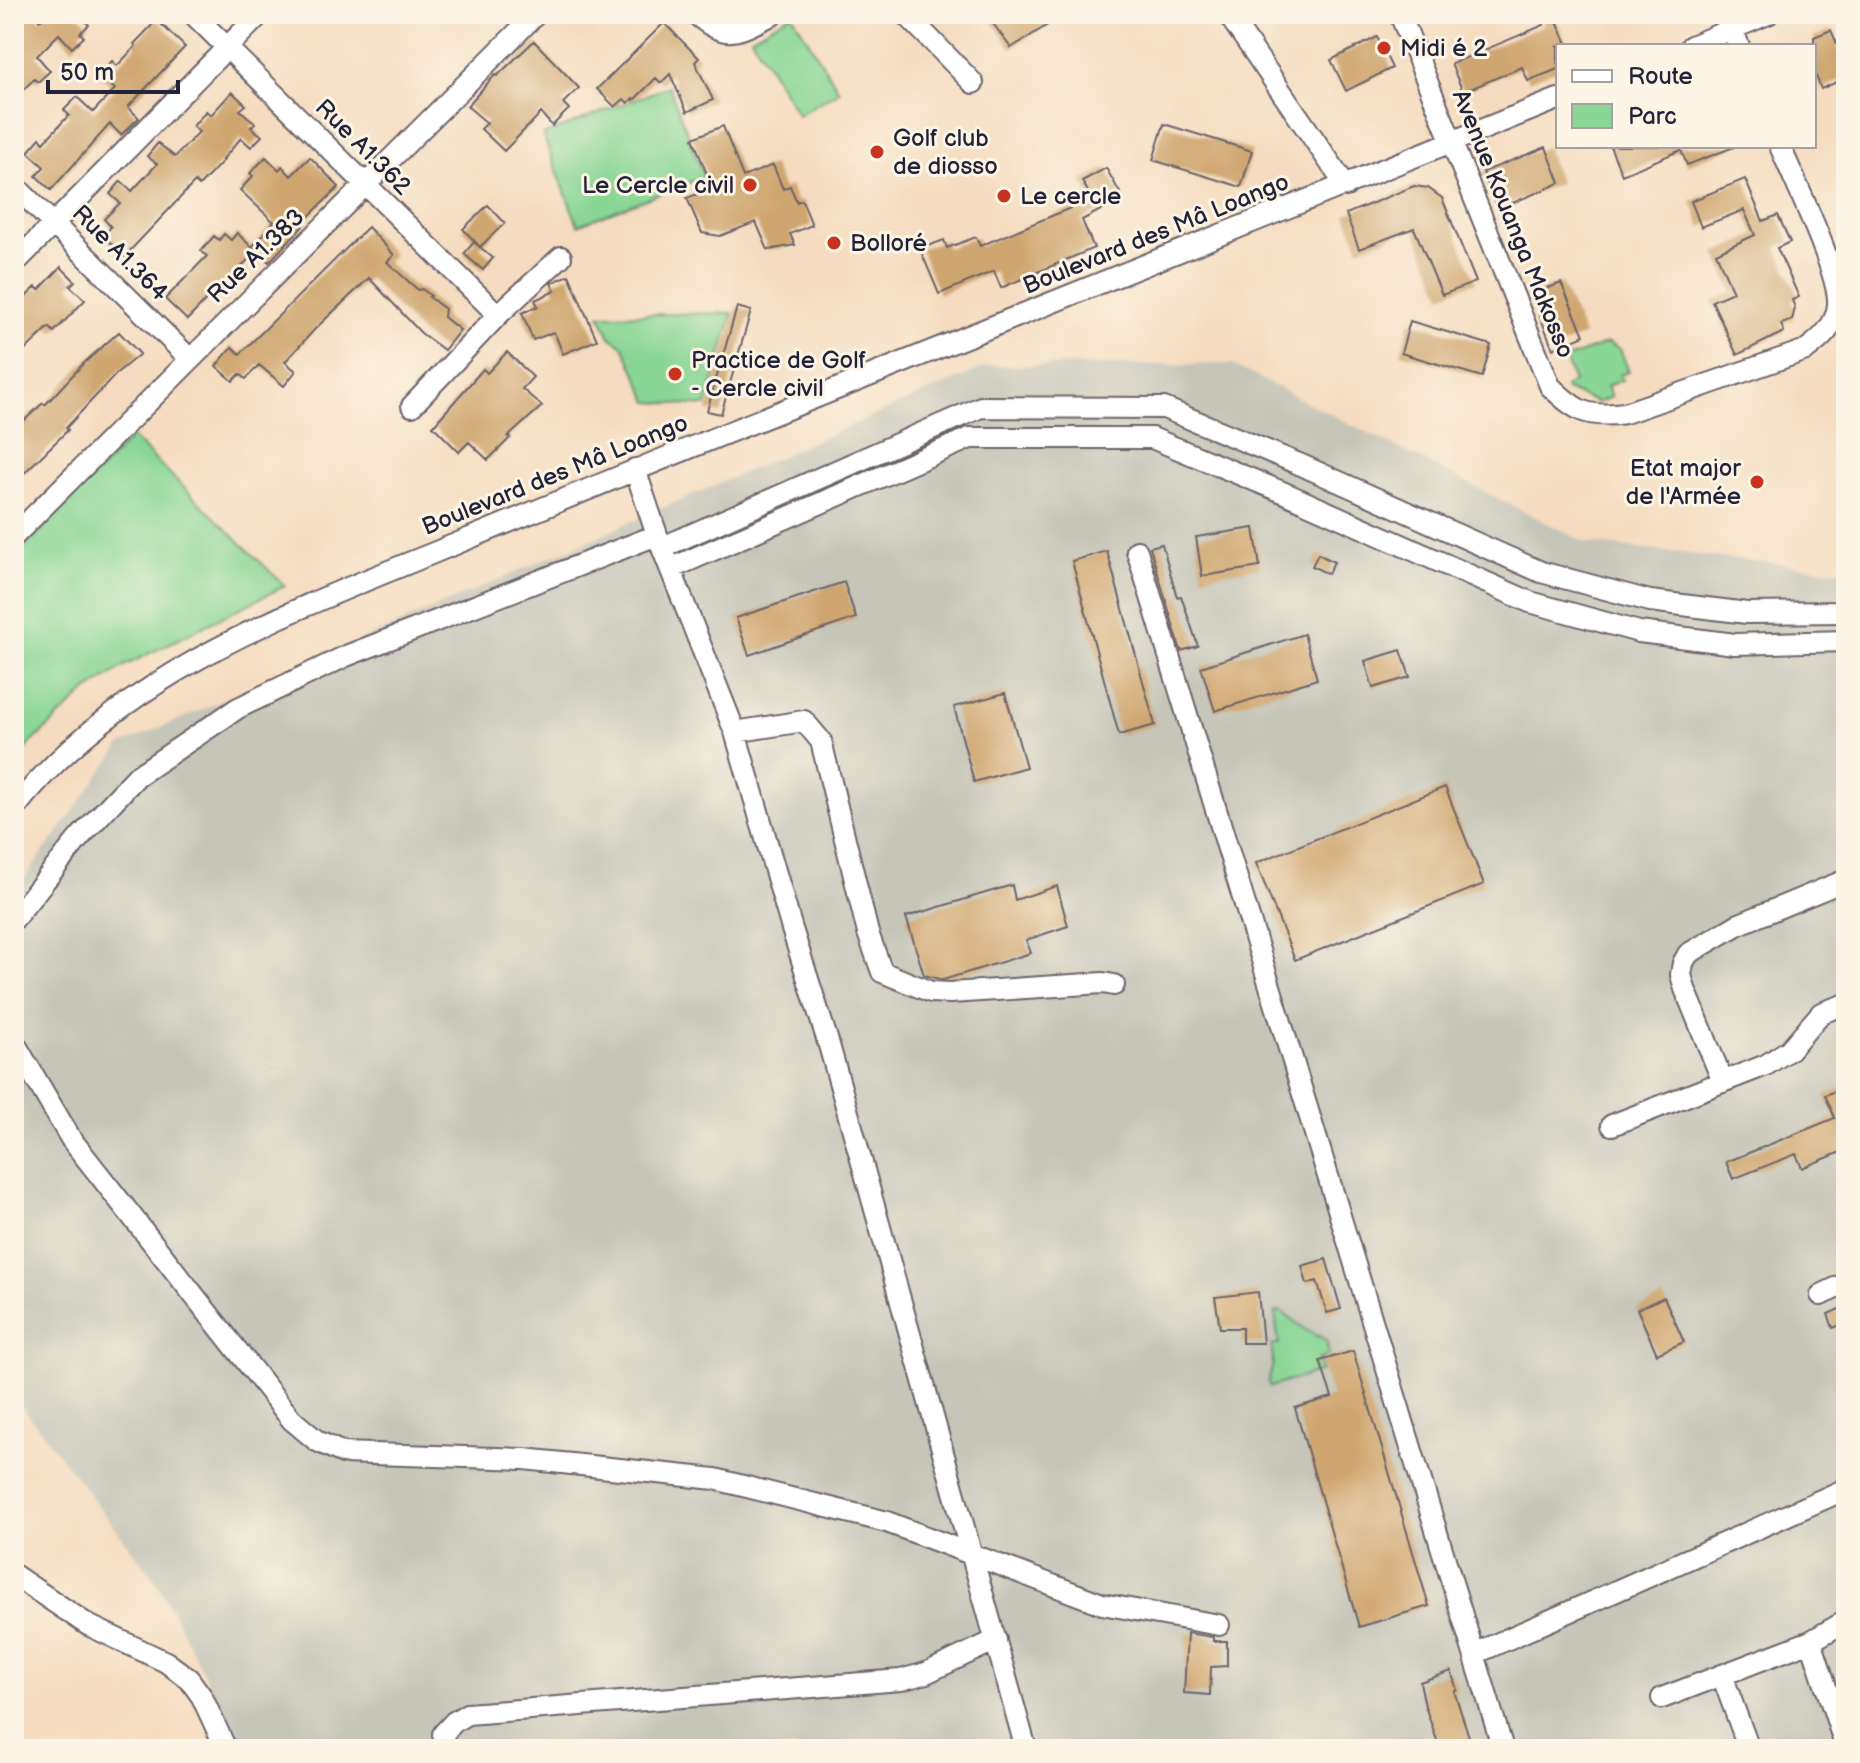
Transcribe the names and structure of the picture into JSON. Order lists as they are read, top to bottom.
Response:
{
  "streets": {
    "street": [
      "Rue A1.362",
      "Avenue Kouanga Makosso",
      "Boulevard des Mâ Loango",
      "Rue A1.364",
      "Rue A1.383"
    ]
  },
  "crossings": [
    ["Rue A1.362", "Rue A1.383"],
    ["Avenue Kouanga Makosso", "Boulevard des Mâ Loango"],
    ["Rue A1.364", "Rue A1.383"]
  ],
  "places": [
    "Midi é 2",
    "Golf club de diosso",
    "Le Cercle civil",
    "Le cercle",
    "Bolloré",
    "Practice de Golf - Cercle civil",
    "Etat major de l'Armée"
  ],
  "legend": ["Route", "Parc"],
  "scale_bar": "50 m"
}
